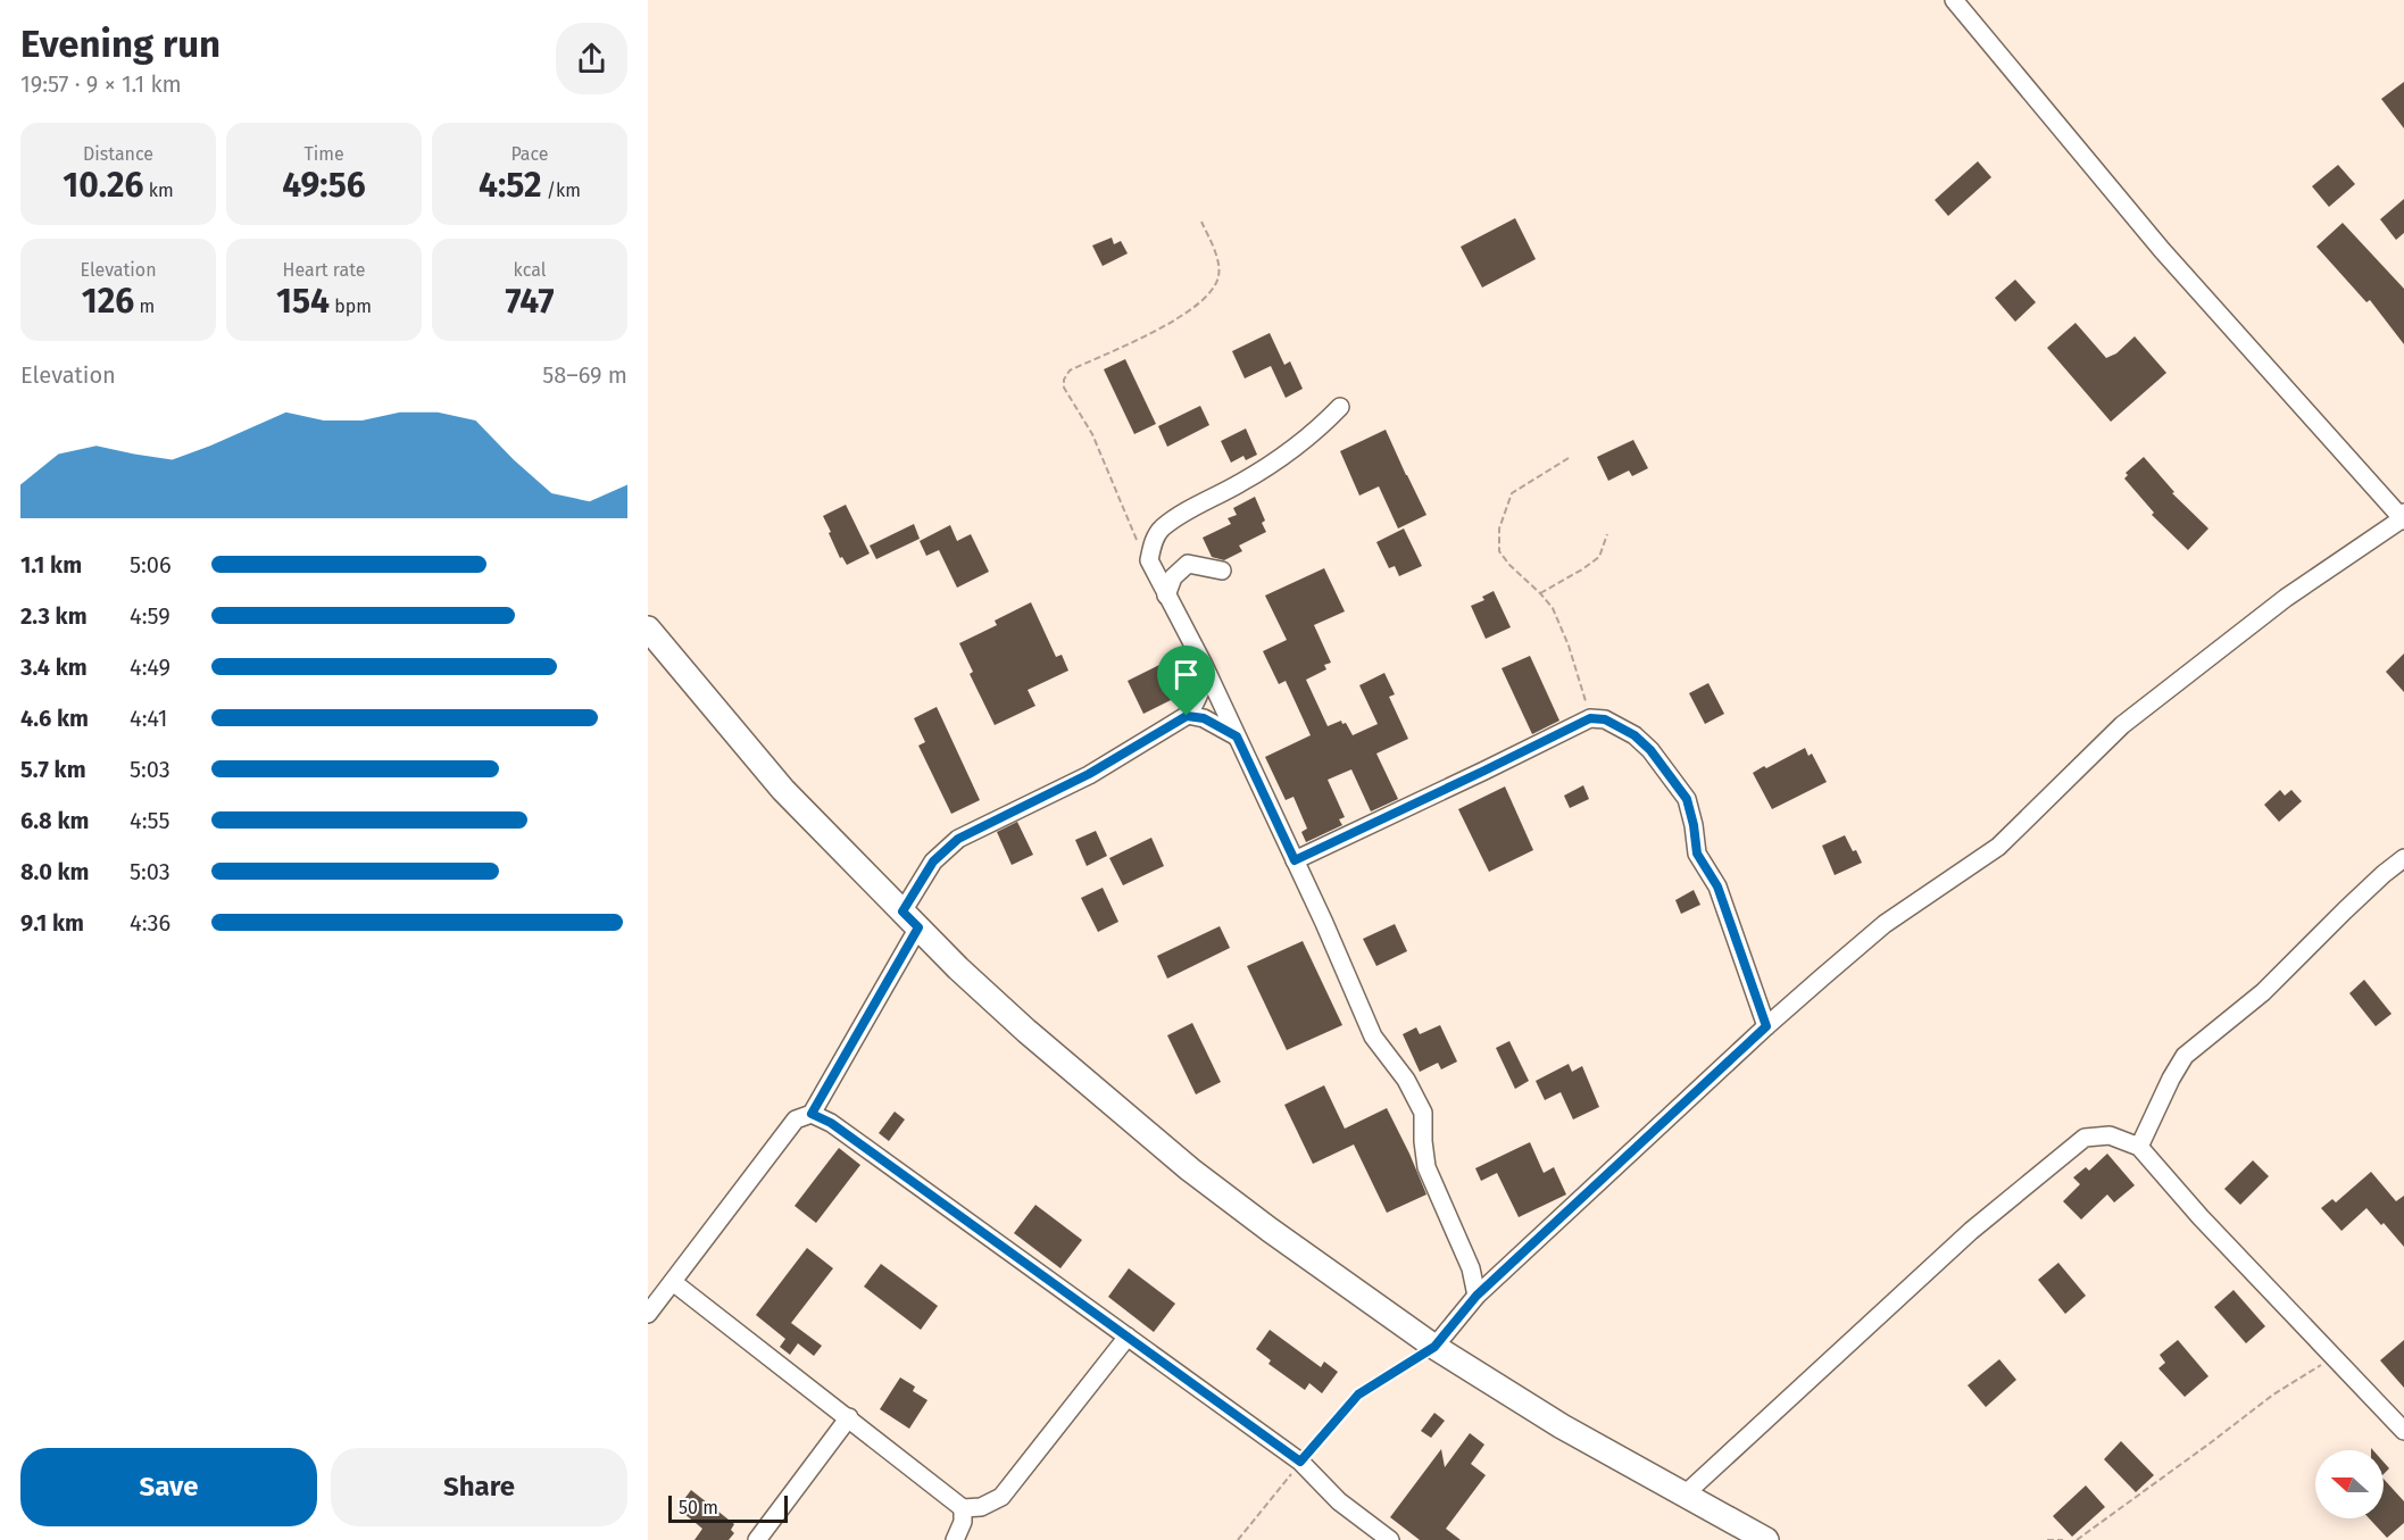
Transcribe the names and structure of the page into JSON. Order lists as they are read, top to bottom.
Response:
{
  "scale_bar": "50 m",
  "north": "left",
  "page": {
    "heading": ["Evening run", "19:57 · 9 × 1.1 km"],
    "stats": [
      ["Distance", "10.26 km"],
      ["Time", "49:56"],
      ["Pace", "4:52 /km"],
      ["Elevation", "126 m"],
      ["Heart rate", "154 bpm"],
      ["kcal", "747"]
    ],
    "chart": ["Elevation", "58–69 m"],
    "list": [
      {
        "name": "1.1 km",
        "note": "5:06"
      },
      {
        "name": "2.3 km",
        "note": "4:59"
      },
      {
        "name": "3.4 km",
        "note": "4:49"
      },
      {
        "name": "4.6 km",
        "note": "4:41"
      },
      {
        "name": "5.7 km",
        "note": "5:03"
      },
      {
        "name": "6.8 km",
        "note": "4:55"
      },
      {
        "name": "8.0 km",
        "note": "5:03"
      },
      {
        "name": "9.1 km",
        "note": "4:36"
      }
    ],
    "buttons": ["Save", "Share"],
    "scale": "50 m"
  }
}
